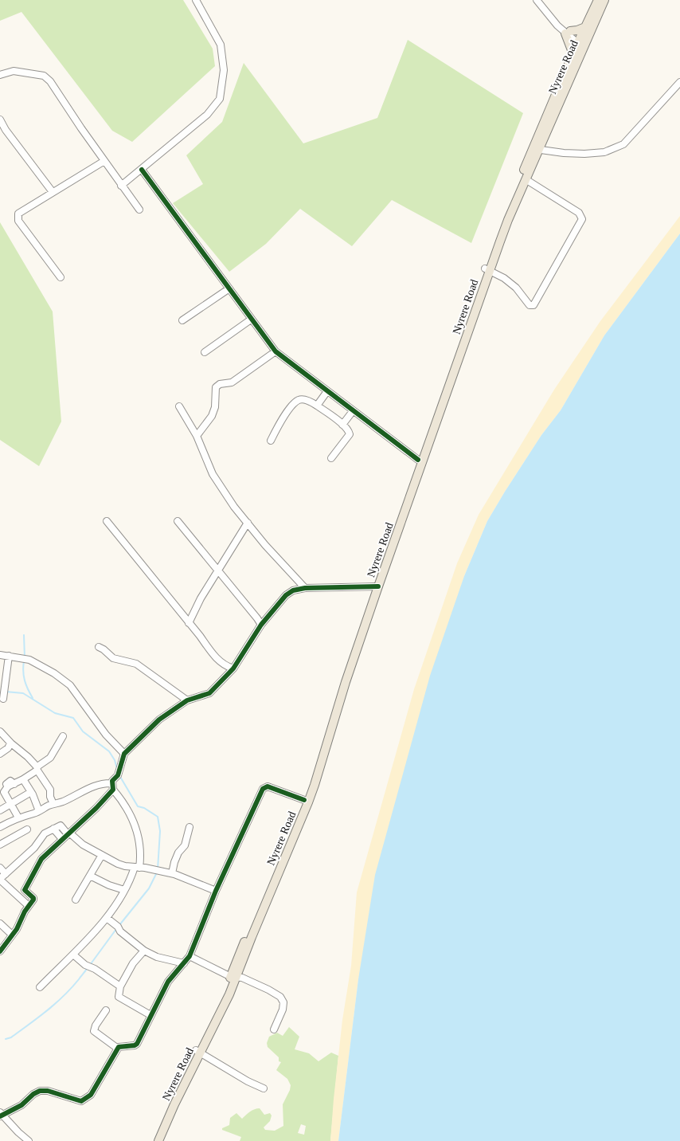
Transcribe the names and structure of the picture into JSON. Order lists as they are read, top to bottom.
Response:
{
  "streets": {
    "main road": ["Nyrere Road"]
  }
}
